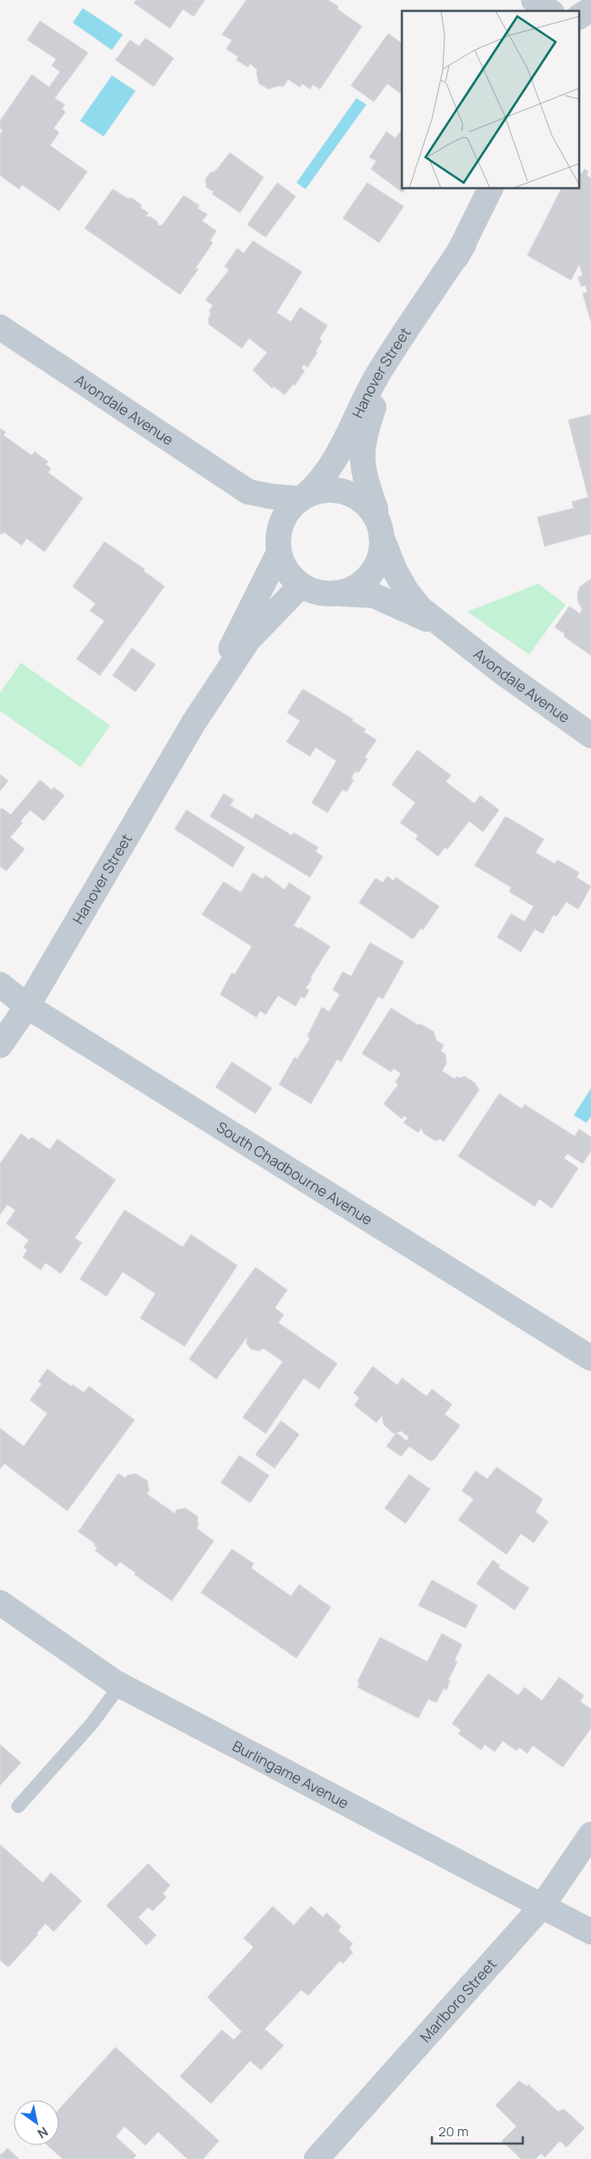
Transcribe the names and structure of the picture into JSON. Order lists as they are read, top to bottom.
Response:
{
  "streets": {
    "street": [
      "Hanover Street",
      "Avondale Avenue",
      "South Chadbourne Avenue",
      "Burlingame Avenue",
      "Marlboro Street"
    ]
  },
  "crossings": [
    ["Hanover Street", "Avondale Avenue"],
    ["Hanover Street", "South Chadbourne Avenue"],
    ["Burlingame Avenue", "Marlboro Street"]
  ],
  "scale_bar": "20 m",
  "north": "bottom right"
}
